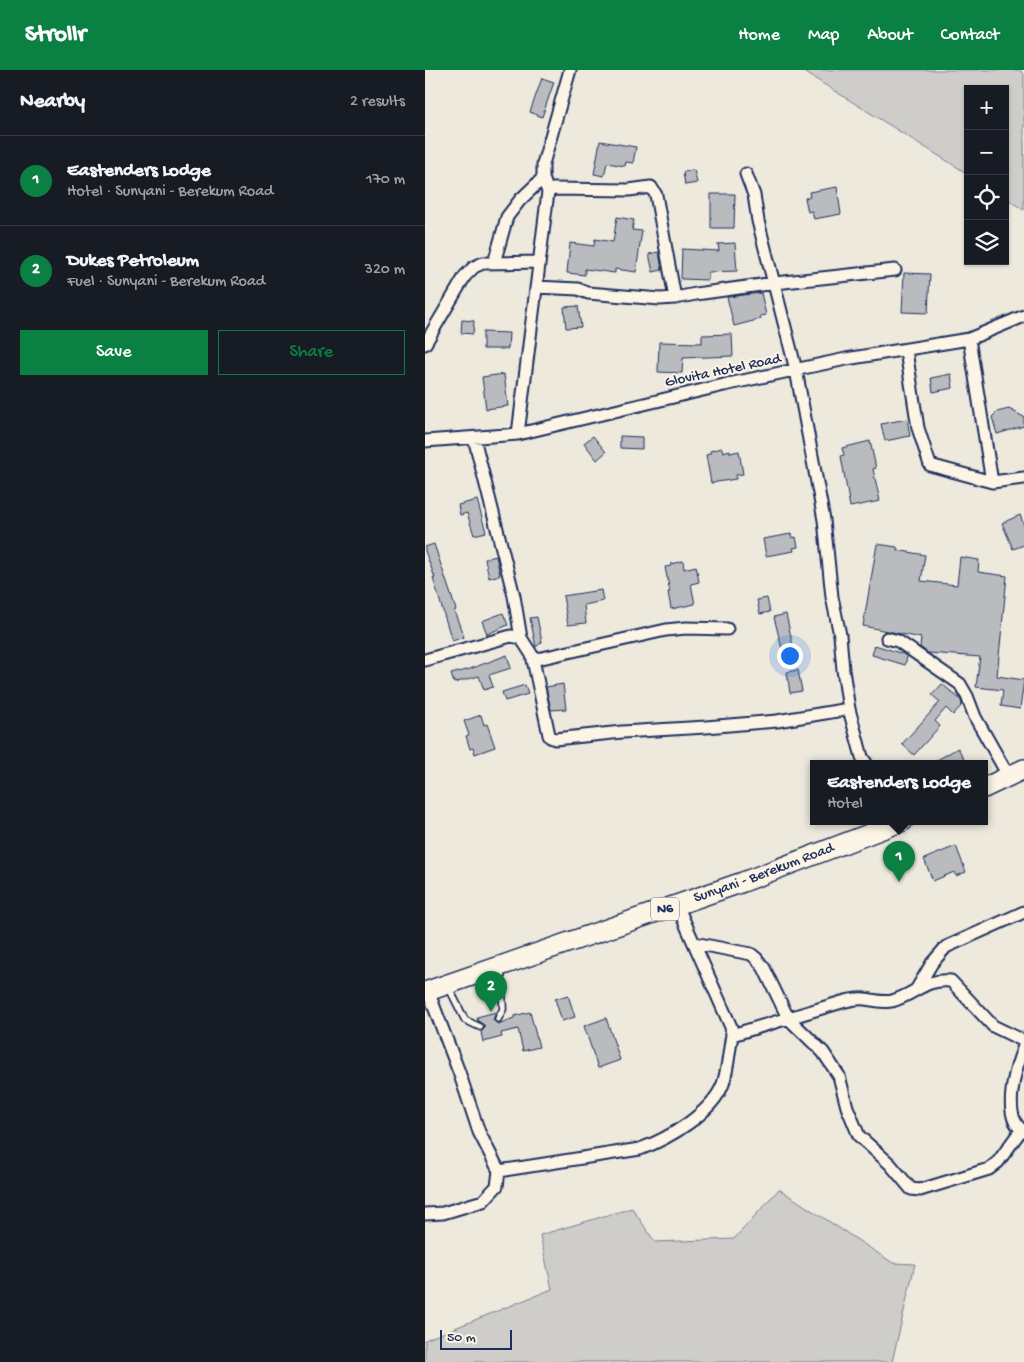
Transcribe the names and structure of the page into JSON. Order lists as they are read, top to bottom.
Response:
{
  "streets": {
    "main road": ["Sunyani - Berekum Road", "N6"],
    "street": ["Glovita Hotel Road"]
  },
  "scale_bar": "50 m",
  "page": {
    "header": "Strollr",
    "nav": [
      "Home",
      "Map",
      "About",
      "Contact"
    ],
    "heading": ["Nearby", "2 results"],
    "map_buttons": ["+", "−"],
    "list": [
      {
        "mark": "1",
        "name": "Eastenders Lodge",
        "note": "Hotel · Sunyani - Berekum Road",
        "value": "170 m"
      },
      {
        "mark": "2",
        "name": "Dukes Petroleum",
        "note": "Fuel · Sunyani - Berekum Road",
        "value": "320 m"
      }
    ],
    "buttons": ["Save", "Share"],
    "popup": ["Eastenders Lodge", "Hotel"],
    "pins": ["1", "2"],
    "scale": "50 m"
  }
}
